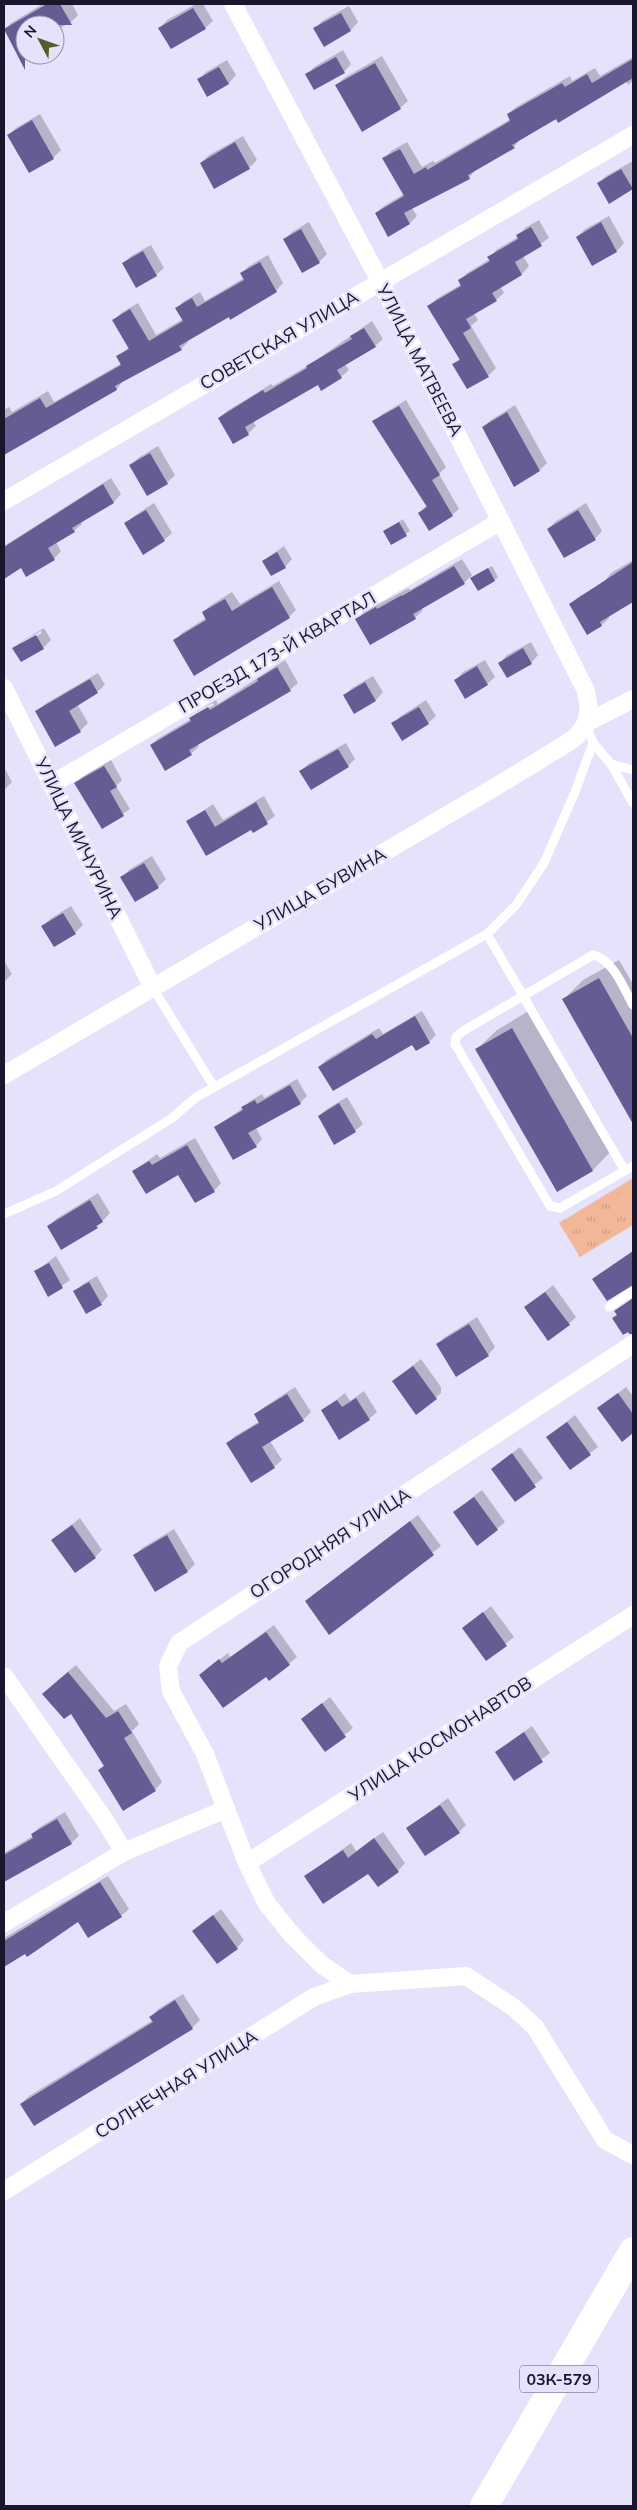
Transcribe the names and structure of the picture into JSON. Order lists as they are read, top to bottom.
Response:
{
  "streets": {
    "main road": ["03К-579"],
    "street": [
      "СОВЕТСКАЯ УЛИЦА",
      "УЛИЦА МАТВЕЕВА",
      "ПРОЕЗД 173-Й КВАРТАЛ",
      "УЛИЦА МИЧУРИНА",
      "УЛИЦА БУВИНА",
      "ОГОРОДНЯЯ УЛИЦА",
      "УЛИЦА КОСМОНАВТОВ",
      "СОЛНЕЧНАЯ УЛИЦА"
    ]
  },
  "crossings": [
    ["СОВЕТСКАЯ УЛИЦА", "УЛИЦА МАТВЕЕВА"],
    ["УЛИЦА МАТВЕЕВА", "ПРОЕЗД 173-Й КВАРТАЛ"],
    ["УЛИЦА МАТВЕЕВА", "УЛИЦА БУВИНА"],
    ["ПРОЕЗД 173-Й КВАРТАЛ", "УЛИЦА МИЧУРИНА"],
    ["УЛИЦА МИЧУРИНА", "УЛИЦА БУВИНА"],
    ["ОГОРОДНЯЯ УЛИЦА", "УЛИЦА КОСМОНАВТОВ"],
    ["ОГОРОДНЯЯ УЛИЦА", "СОЛНЕЧНАЯ УЛИЦА"]
  ],
  "north": "top left"
}
